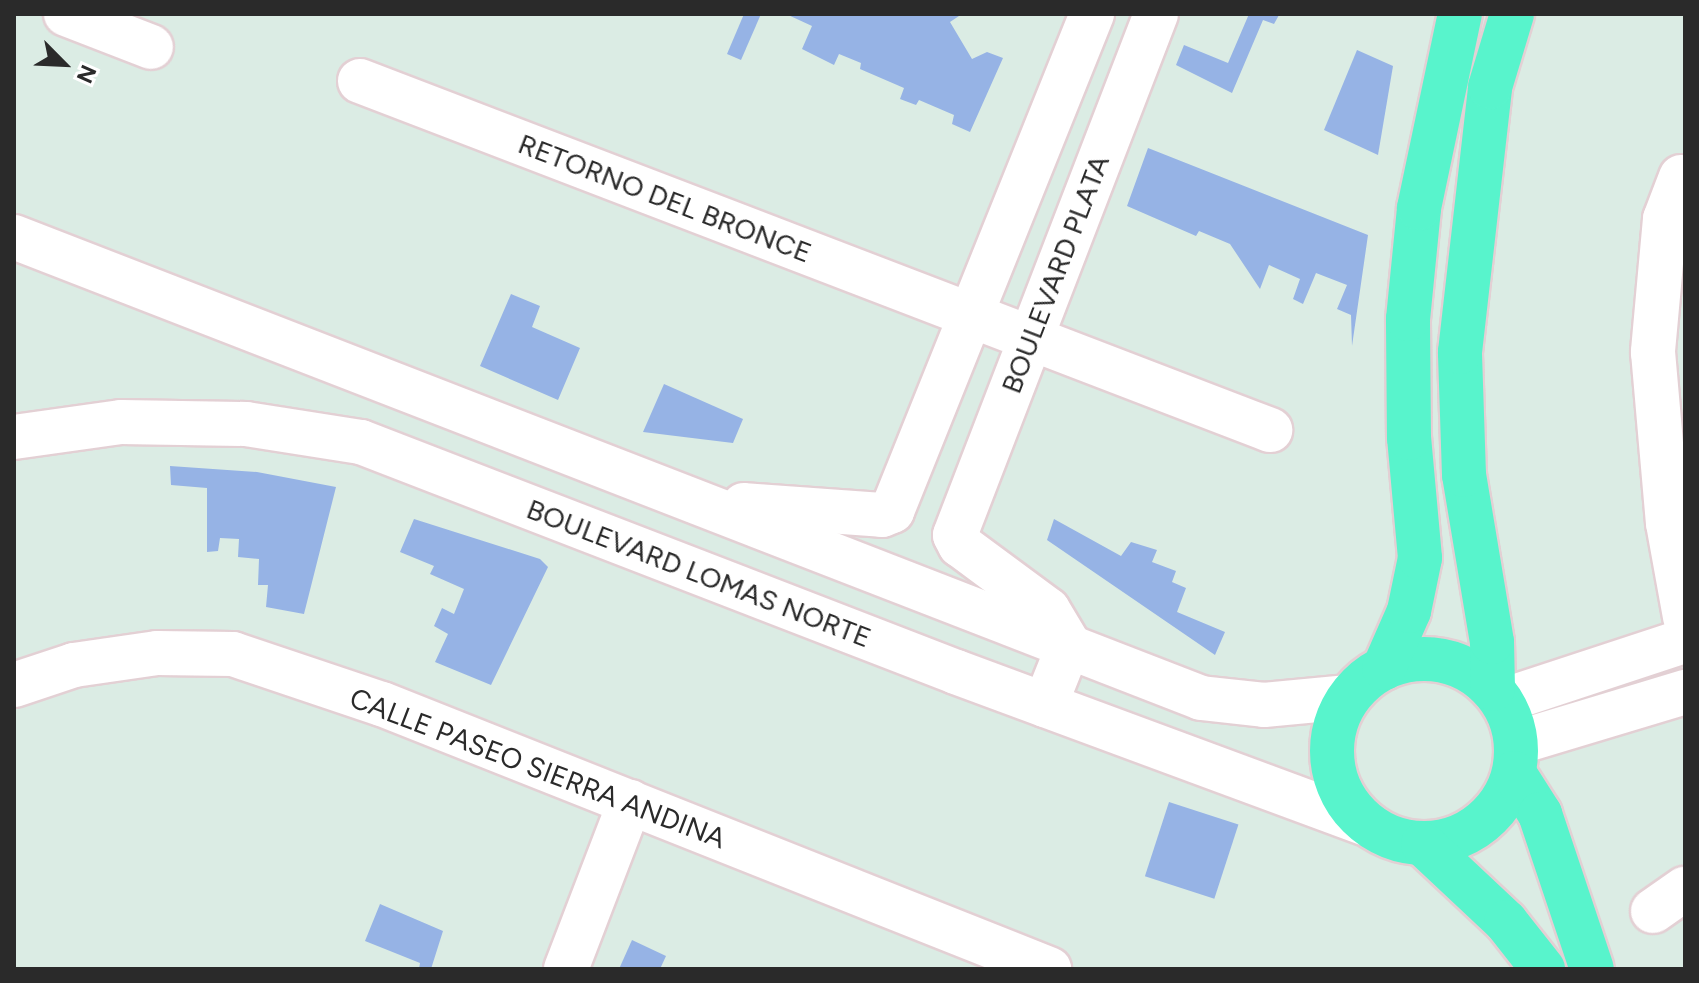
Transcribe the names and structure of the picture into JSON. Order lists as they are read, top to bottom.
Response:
{
  "streets": {
    "street": [
      "RETORNO DEL BRONCE",
      "BOULEVARD PLATA",
      "BOULEVARD LOMAS NORTE",
      "CALLE PASEO SIERRA ANDINA"
    ]
  },
  "crossings": [
    ["RETORNO DEL BRONCE", "BOULEVARD PLATA"]
  ],
  "north": "bottom right"
}
